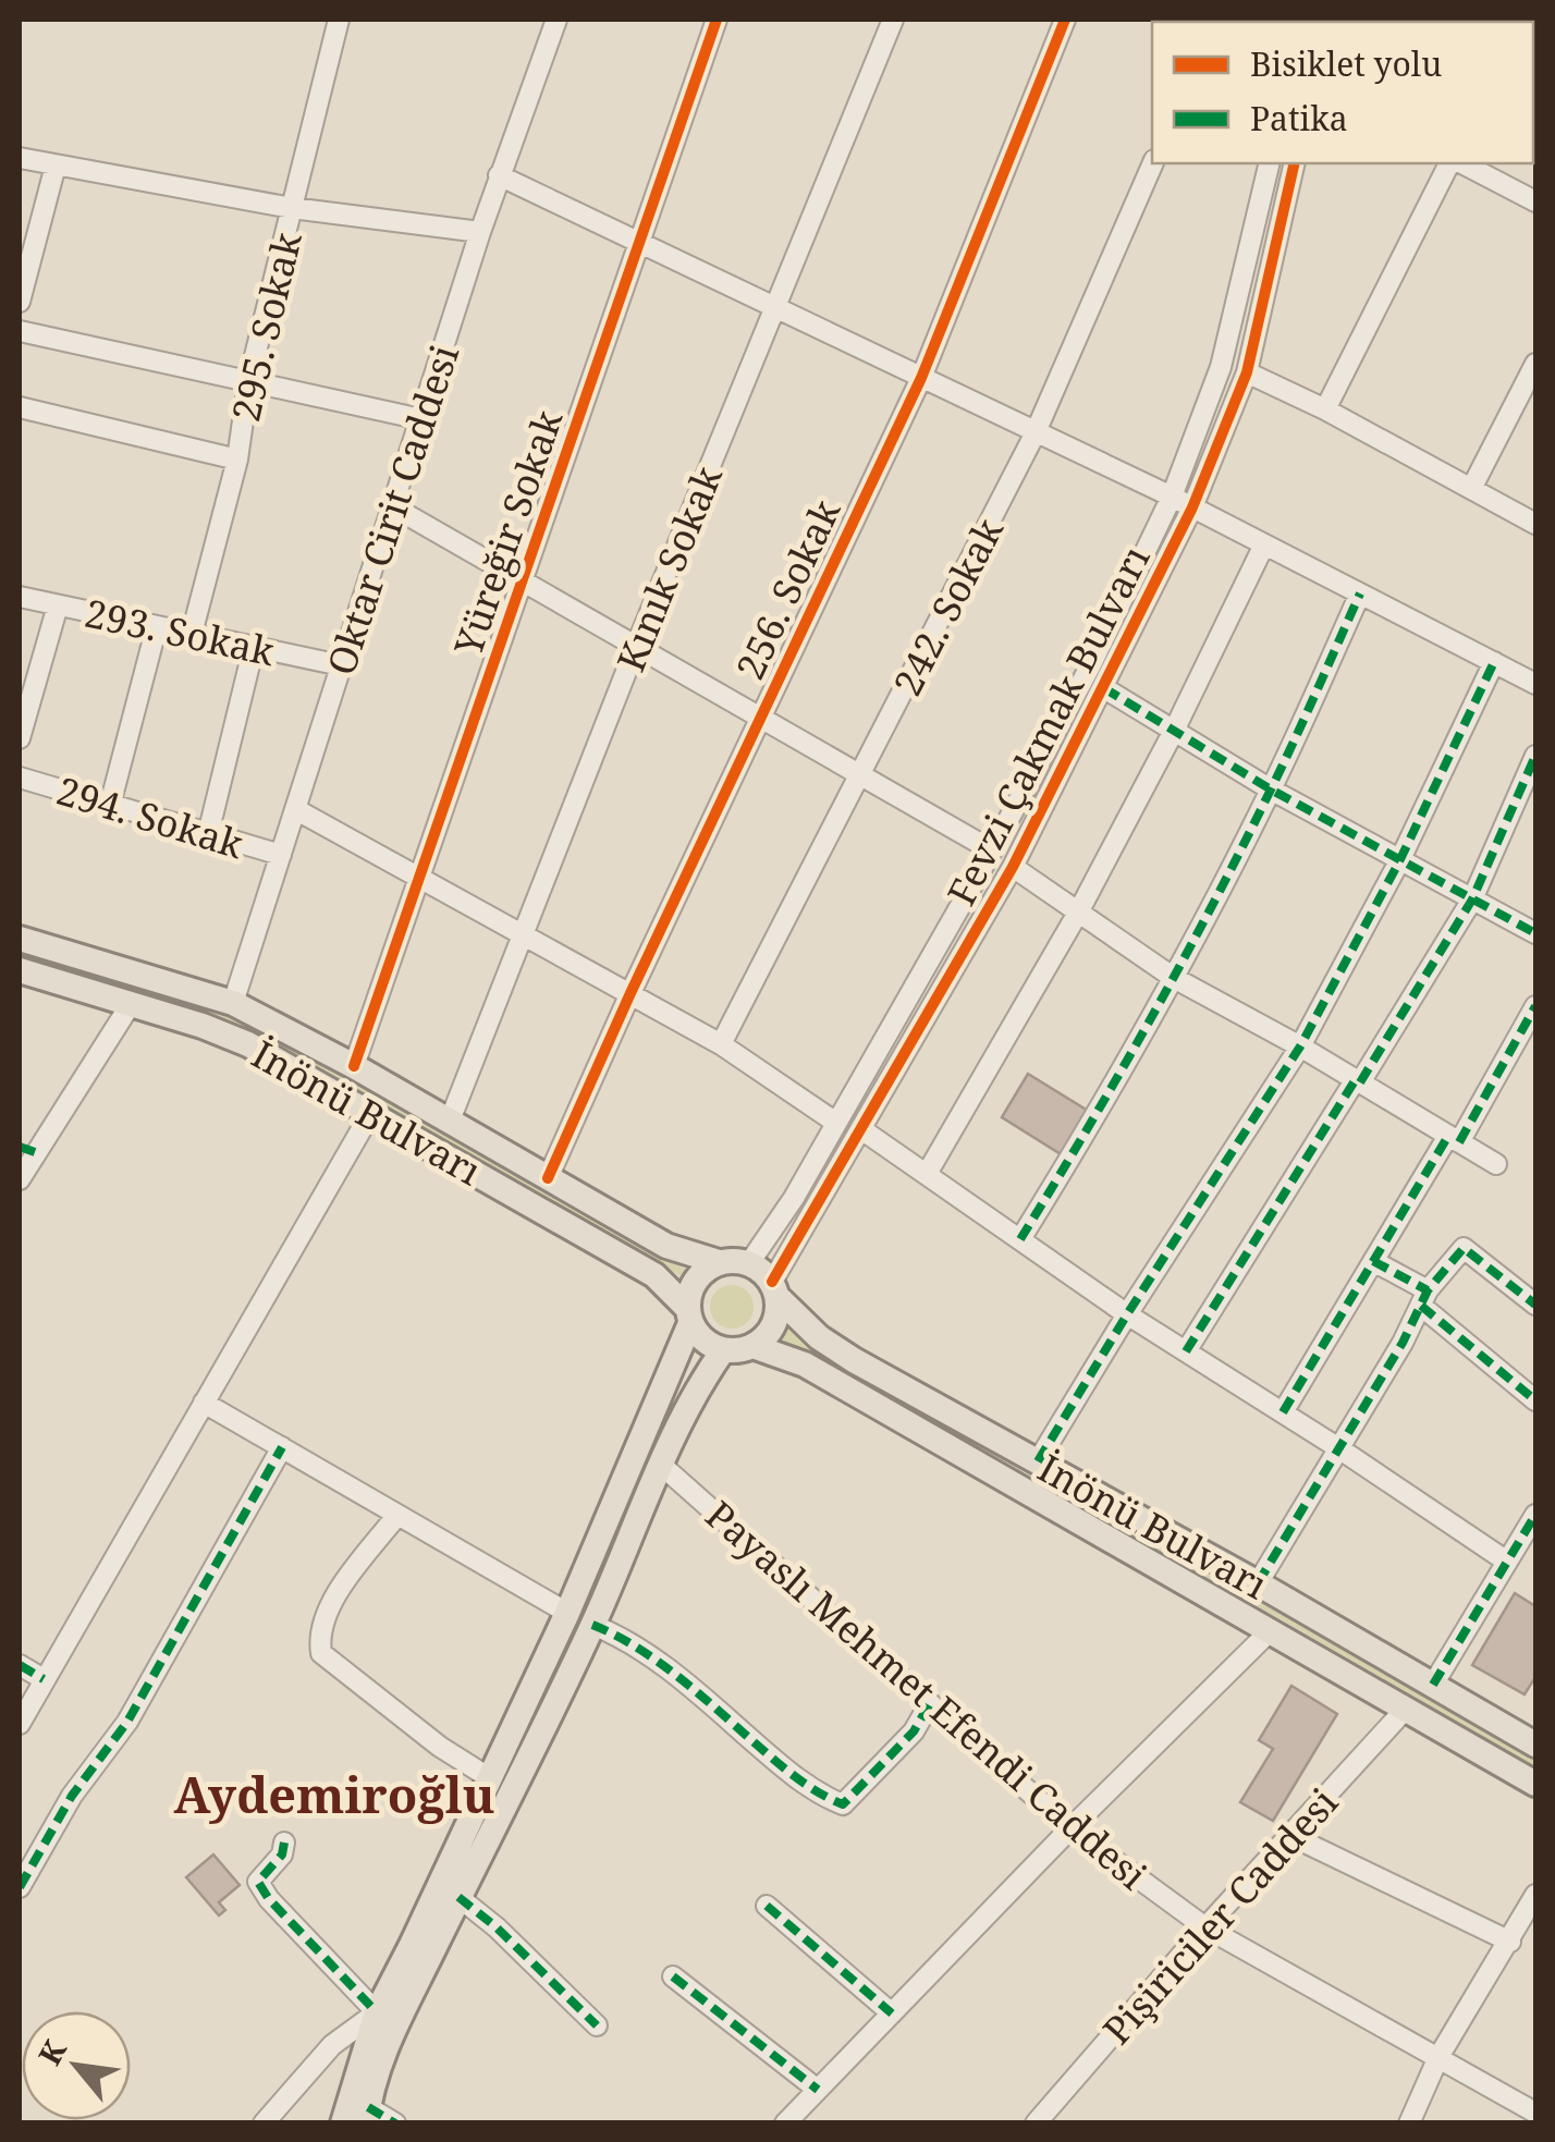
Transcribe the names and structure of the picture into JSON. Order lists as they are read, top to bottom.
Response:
{
  "streets": {
    "main road": ["İnönü Bulvarı"],
    "street": [
      "295. Sokak",
      "Oktar Cirit Caddesi",
      "Yüreğir Sokak",
      "Kınık Sokak",
      "256. Sokak",
      "242. Sokak",
      "293. Sokak",
      "Fevzi Çakmak Bulvarı",
      "294. Sokak",
      "Payaslı Mehmet Efendi Caddesi",
      "Pişiriciler Caddesi"
    ]
  },
  "crossings": [
    ["295. Sokak", "293. Sokak"],
    ["Oktar Cirit Caddesi", "293. Sokak"],
    ["Oktar Cirit Caddesi", "294. Sokak"],
    ["Oktar Cirit Caddesi", "İnönü Bulvarı"],
    ["Yüreğir Sokak", "İnönü Bulvarı"],
    ["Kınık Sokak", "İnönü Bulvarı"],
    ["256. Sokak", "İnönü Bulvarı"],
    ["Fevzi Çakmak Bulvarı", "İnönü Bulvarı"],
    ["Payaslı Mehmet Efendi Caddesi", "Pişiriciler Caddesi"]
  ],
  "districts": ["Aydemiroğlu"],
  "legend": ["Bisiklet yolu", "Patika"],
  "north": "top left"
}
